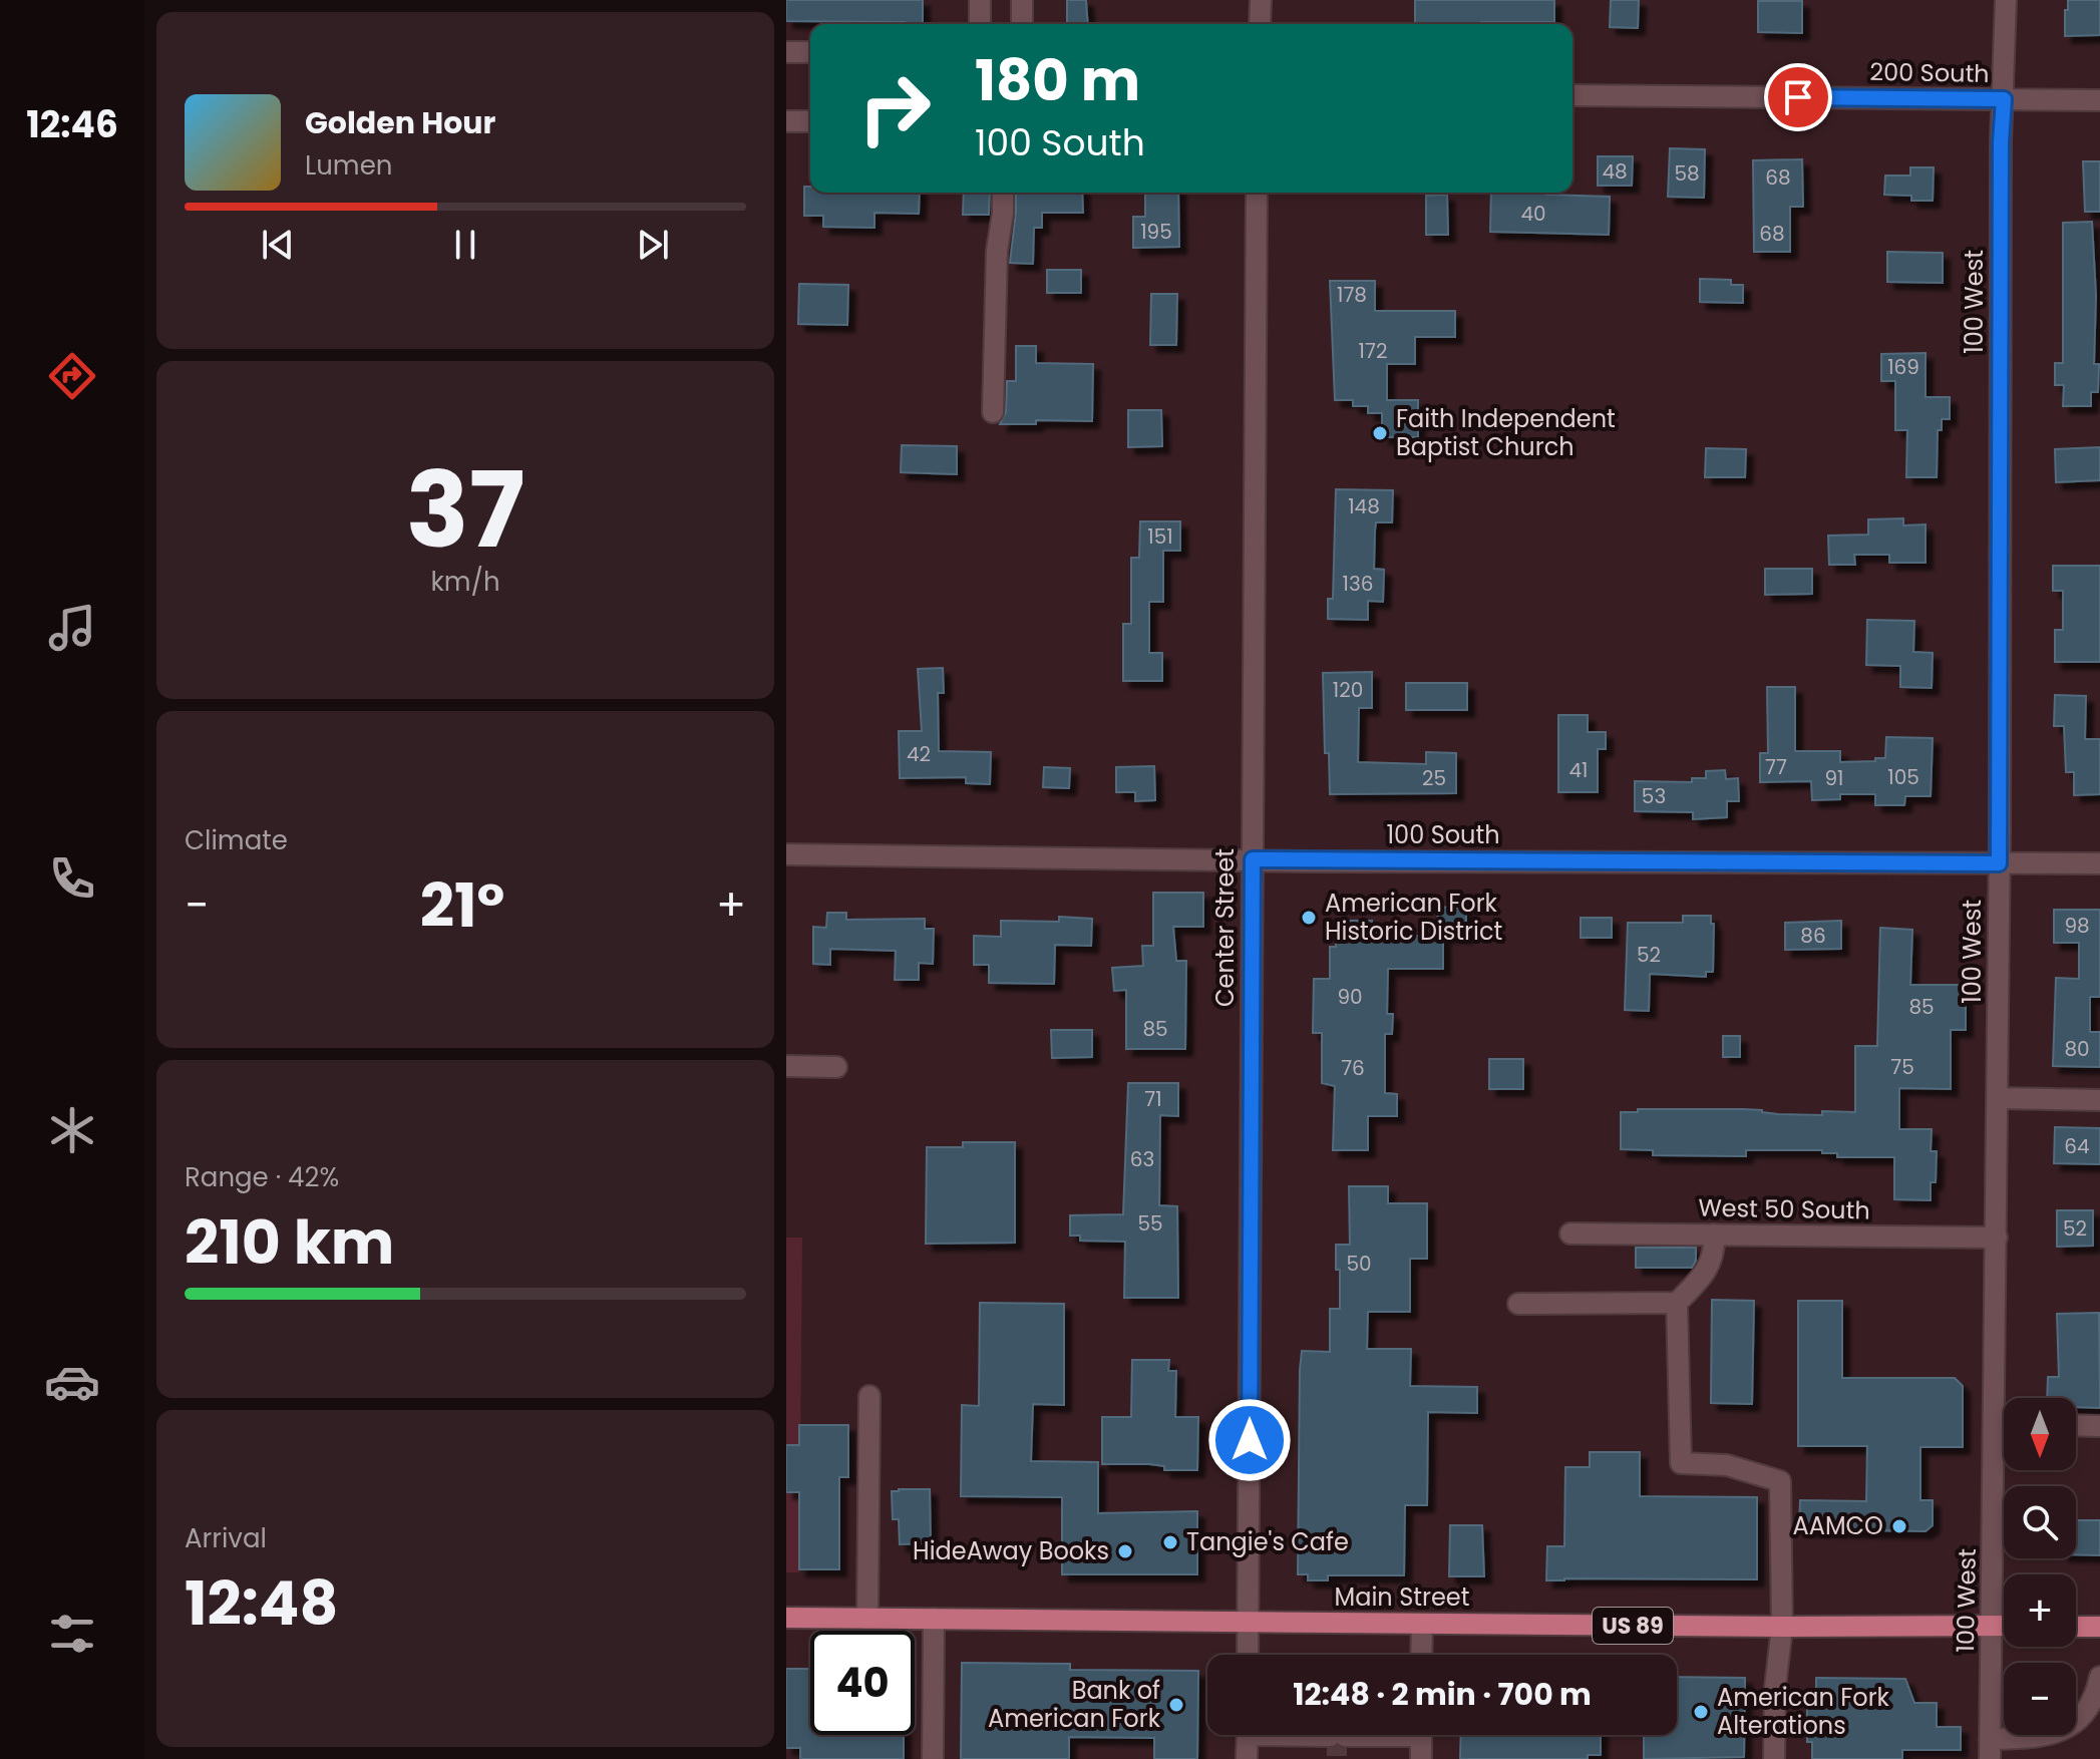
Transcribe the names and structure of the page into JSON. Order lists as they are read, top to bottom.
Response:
{
  "streets": {
    "main road": ["Main Street", "US 89"],
    "street": [
      "200 South",
      "100 West",
      "100 South",
      "Center Street",
      "West 50 South"
    ]
  },
  "crossings": [
    ["200 South", "100 West"],
    ["100 West", "100 South"],
    ["100 West", "West 50 South"],
    ["100 West", "Main Street"],
    ["100 South", "Center Street"],
    ["Center Street", "Main Street"]
  ],
  "places": [
    "Faith Independent Baptist Church",
    "American Fork Historic District",
    "AAMCO",
    "Tangie's Cafe",
    "HideAway Books",
    "Bank of American Fork",
    "American Fork Alterations"
  ],
  "house_numbers": [
    "48",
    "58",
    "68",
    "40",
    "195",
    "68",
    "178",
    "172",
    "169",
    "148",
    "151",
    "136",
    "120",
    "42",
    "77",
    "41",
    "105",
    "25",
    "91",
    "53",
    "98",
    "86",
    "52",
    "90",
    "85",
    "85",
    "80",
    "75",
    "76",
    "71",
    "64",
    "63",
    "55",
    "52",
    "50"
  ],
  "north": "bottom",
  "page": {
    "tabs": "12:46",
    "turn": ["180 m", "100 South"],
    "song": ["Golden Hour", "Lumen"],
    "tile": [
      ["37", "km/h"],
      "Climate",
      ["Range · 42%", "210 km"],
      ["Arrival", "12:48"]
    ],
    "heat": ["−", "21°", "+"],
    "map_buttons": ["+", "−"],
    "limit": "40",
    "trip": "12:48 · 2 min · 700 m"
  }
}
